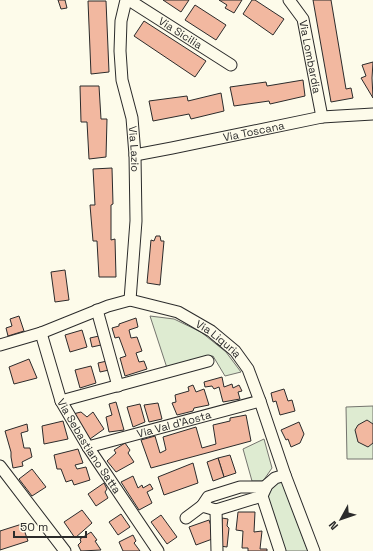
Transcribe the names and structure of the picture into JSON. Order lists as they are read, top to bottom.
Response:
{
  "streets": {
    "street": [
      "Via Sicilia",
      "Via Lombardia",
      "Via Toscana",
      "Via Lazio",
      "Via Liguria",
      "Via Val d'Aosta",
      "Via Sebastiano Satta"
    ]
  },
  "crossings": [
    ["Via Lombardia", "Via Toscana"],
    ["Via Toscana", "Via Lazio"],
    ["Via Lazio", "Via Liguria"],
    ["Via Liguria", "Via Val d'Aosta"],
    ["Via Val d'Aosta", "Via Sebastiano Satta"]
  ],
  "scale_bar": "50 m",
  "north": "bottom left"
}
